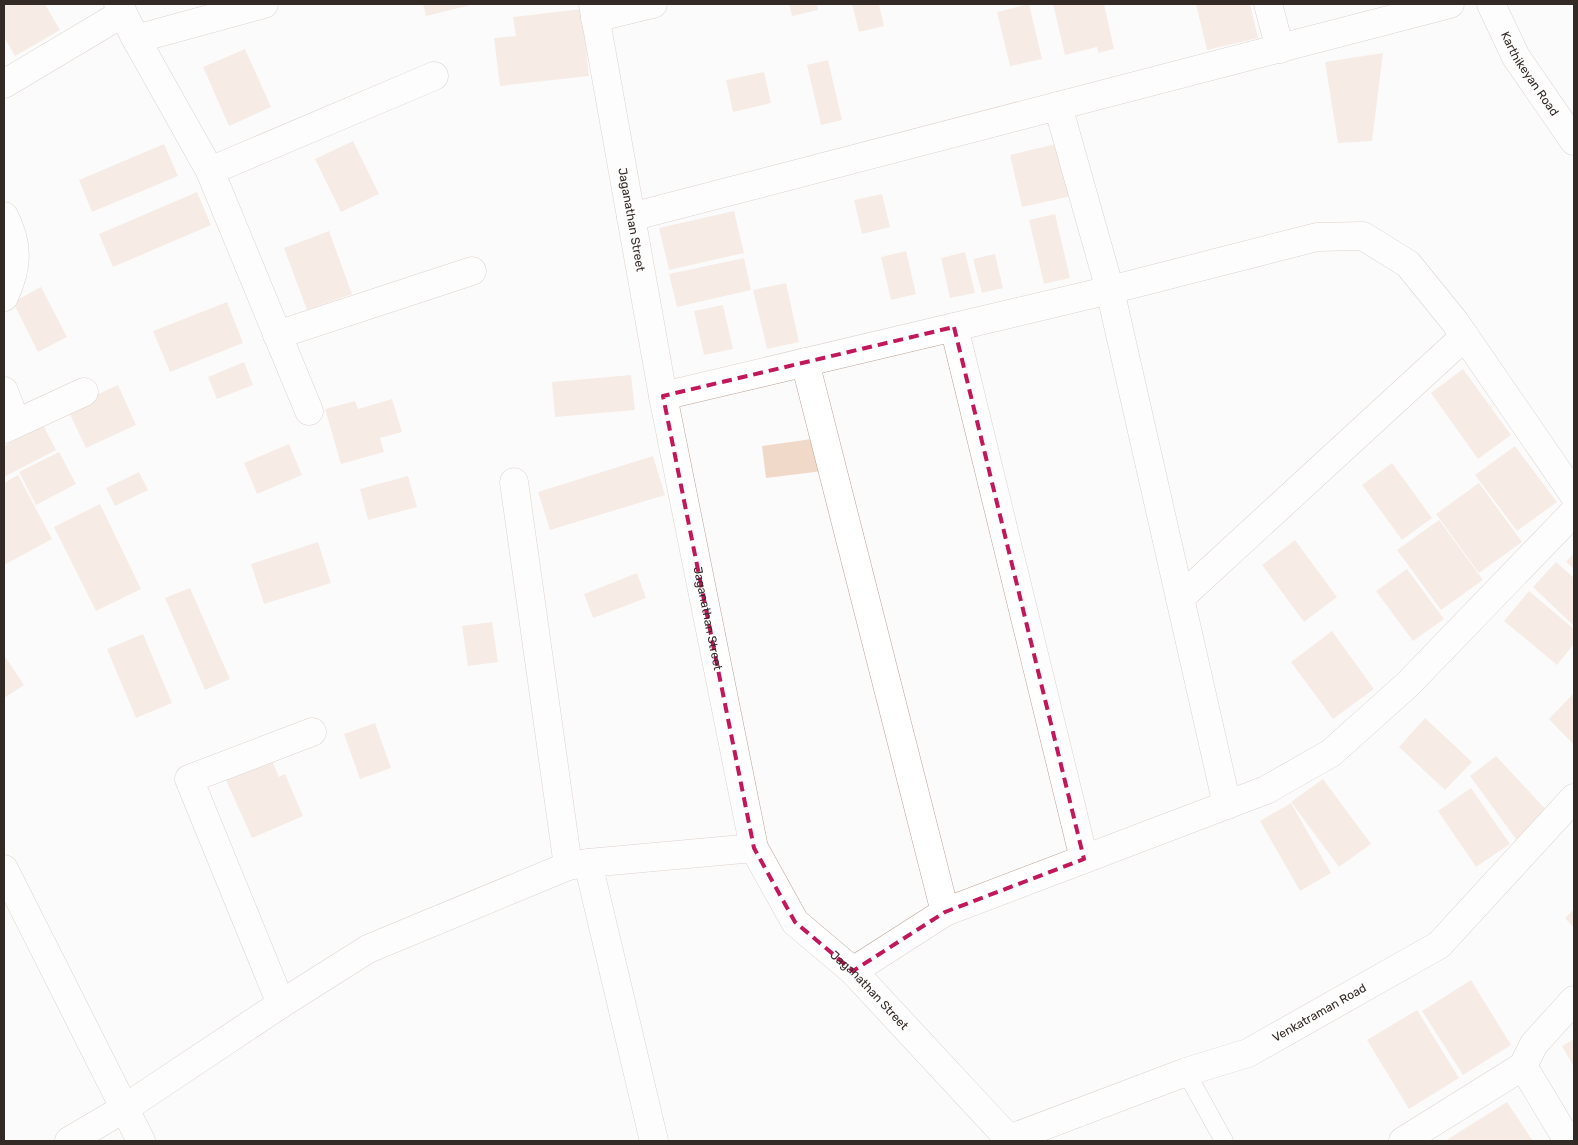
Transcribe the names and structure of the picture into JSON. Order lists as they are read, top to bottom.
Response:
{
  "streets": {
    "street": ["Karthikeyan Road", "Jaganathan Street", "Venkatraman Road"]
  },
  "crossings": [
    ["Jaganathan Street", "Venkatraman Road"]
  ]
}
